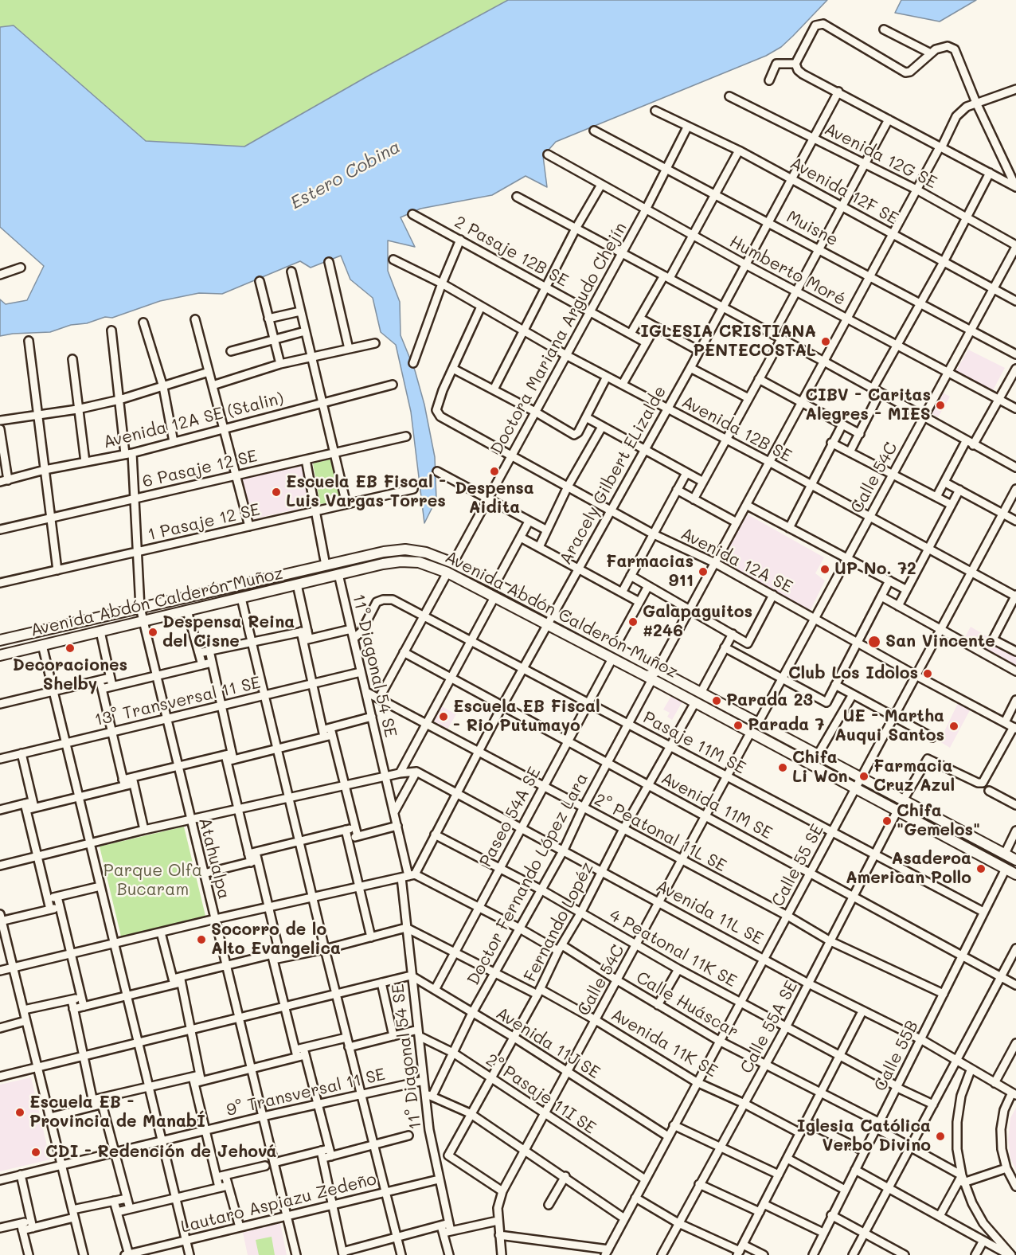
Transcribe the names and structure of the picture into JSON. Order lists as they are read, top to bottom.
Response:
{
  "streets": {
    "main road": ["Avenida Abdón Calderón Muñoz"],
    "street": [
      "Avenida 12G SE",
      "Avenida 12F SE",
      "Muisne",
      "2 Pasaje 12B SE",
      "Humberto Moré",
      "Doctora Mariana Argudo Chejín",
      "Avenida 12A SE (Stalin)",
      "Avenida 12B SE",
      "6 Pasaje 12 SE",
      "Aracely Gilbert ELizalde",
      "Calle 54C",
      "1 Pasaje 12 SE",
      "Avenida 12A SE",
      "11° Diagonal 54 SE",
      "13° Transversal 11 SE",
      "Pasaje 11M SE",
      "Avenida 11M SE",
      "Paseo 54A SE",
      "2° Peatonal 11L SE",
      "Atahualpa",
      "Calle 55 SE",
      "Doctor Fernando López Lara",
      "Avenida 11L SE",
      "Fernando Lopéz",
      "4 Peatonal 11K SE",
      "Calle Huáscar",
      "Calle 55A SE",
      "Avenida 11J SE",
      "Avenida 11K SE",
      "Calle 55B",
      "9° Transversal 11 SE",
      "2° Pasaje 11I SE",
      "Lautaro Aspiazu Zedeño"
    ]
  },
  "crossings": [
    ["Avenida 12G SE", "Aracely Gilbert ELizalde"],
    ["Avenida 12G SE", "Calle 54C"],
    ["Avenida 12F SE", "Doctora Mariana Argudo Chejín"],
    ["Avenida 12F SE", "Aracely Gilbert ELizalde"],
    ["Avenida 12F SE", "Calle 54C"],
    ["Muisne", "Doctora Mariana Argudo Chejín"],
    ["Muisne", "Aracely Gilbert ELizalde"],
    ["Muisne", "Calle 54C"],
    ["2 Pasaje 12B SE", "Doctora Mariana Argudo Chejín"],
    ["Humberto Moré", "Doctora Mariana Argudo Chejín"],
    ["Humberto Moré", "Aracely Gilbert ELizalde"],
    ["Humberto Moré", "Calle 54C"],
    ["Doctora Mariana Argudo Chejín", "Avenida 12B SE"],
    ["Doctora Mariana Argudo Chejín", "Avenida 12A SE"],
    ["Doctora Mariana Argudo Chejín", "Avenida Abdón Calderón Muñoz"],
    ["Avenida 12A SE (Stalin)", "Atahualpa"],
    ["Avenida 12B SE", "Aracely Gilbert ELizalde"],
    ["Avenida 12B SE", "Calle 54C"],
    ["Avenida 12B SE", "Calle 55 SE"],
    ["6 Pasaje 12 SE", "Atahualpa"],
    ["Aracely Gilbert ELizalde", "Avenida 12A SE"],
    ["Aracely Gilbert ELizalde", "Avenida Abdón Calderón Muñoz"],
    ["Aracely Gilbert ELizalde", "11° Diagonal 54 SE"],
    ["Aracely Gilbert ELizalde", "Pasaje 11M SE"],
    ["Aracely Gilbert ELizalde", "Avenida 11M SE"],
    ["Aracely Gilbert ELizalde", "2° Peatonal 11L SE"],
    ["Aracely Gilbert ELizalde", "Avenida 11L SE"],
    ["Aracely Gilbert ELizalde", "4 Peatonal 11K SE"],
    ["Aracely Gilbert ELizalde", "Calle Huáscar"],
    ["Calle 54C", "Avenida 12A SE"],
    ["Calle 54C", "Avenida Abdón Calderón Muñoz"],
    ["Calle 54C", "Pasaje 11M SE"],
    ["Calle 54C", "Avenida 11M SE"],
    ["Calle 54C", "2° Peatonal 11L SE"],
    ["Calle 54C", "Avenida 11L SE"],
    ["Calle 54C", "Fernando Lopéz"],
    ["Calle 54C", "4 Peatonal 11K SE"],
    ["Calle 54C", "Calle Huáscar"],
    ["Calle 54C", "Avenida 11J SE"],
    ["Calle 54C", "Avenida 11K SE"],
    ["Calle 54C", "2° Pasaje 11I SE"],
    ["1 Pasaje 12 SE", "Atahualpa"],
    ["Avenida 12A SE", "Calle 55 SE"],
    ["Avenida Abdón Calderón Muñoz", "11° Diagonal 54 SE"],
    ["Avenida Abdón Calderón Muñoz", "Paseo 54A SE"],
    ["Avenida Abdón Calderón Muñoz", "Atahualpa"],
    ["Avenida Abdón Calderón Muñoz", "Calle 55 SE"],
    ["Avenida Abdón Calderón Muñoz", "Doctor Fernando López Lara"],
    ["Avenida Abdón Calderón Muñoz", "Fernando Lopéz"],
    ["Avenida Abdón Calderón Muñoz", "Calle 55A SE"],
    ["Avenida Abdón Calderón Muñoz", "Calle 55B"],
    ["11° Diagonal 54 SE", "13° Transversal 11 SE"],
    ["11° Diagonal 54 SE", "Pasaje 11M SE"],
    ["11° Diagonal 54 SE", "2° Peatonal 11L SE"],
    ["11° Diagonal 54 SE", "Doctor Fernando López Lara"],
    ["11° Diagonal 54 SE", "Calle Huáscar"],
    ["11° Diagonal 54 SE", "Avenida 11J SE"],
    ["11° Diagonal 54 SE", "Avenida 11K SE"],
    ["11° Diagonal 54 SE", "9° Transversal 11 SE"],
    ["11° Diagonal 54 SE", "2° Pasaje 11I SE"],
    ["11° Diagonal 54 SE", "Lautaro Aspiazu Zedeño"],
    ["13° Transversal 11 SE", "Atahualpa"],
    ["Pasaje 11M SE", "Paseo 54A SE"],
    ["Pasaje 11M SE", "Calle 55 SE"],
    ["Pasaje 11M SE", "Doctor Fernando López Lara"],
    ["Pasaje 11M SE", "Fernando Lopéz"],
    ["Pasaje 11M SE", "Calle 55A SE"],
    ["Pasaje 11M SE", "Calle 55B"],
    ["Avenida 11M SE", "Paseo 54A SE"],
    ["Avenida 11M SE", "Calle 55 SE"],
    ["Avenida 11M SE", "Doctor Fernando López Lara"],
    ["Avenida 11M SE", "Fernando Lopéz"],
    ["Avenida 11M SE", "Calle 55A SE"],
    ["Avenida 11M SE", "Calle 55B"],
    ["Paseo 54A SE", "2° Peatonal 11L SE"],
    ["Paseo 54A SE", "Avenida 11L SE"],
    ["Paseo 54A SE", "4 Peatonal 11K SE"],
    ["Paseo 54A SE", "Calle Huáscar"],
    ["Paseo 54A SE", "Avenida 11J SE"],
    ["Paseo 54A SE", "Avenida 11K SE"],
    ["2° Peatonal 11L SE", "Calle 55 SE"],
    ["2° Peatonal 11L SE", "Doctor Fernando López Lara"],
    ["2° Peatonal 11L SE", "Fernando Lopéz"],
    ["2° Peatonal 11L SE", "Calle 55A SE"],
    ["2° Peatonal 11L SE", "Calle 55B"],
    ["Atahualpa", "9° Transversal 11 SE"],
    ["Atahualpa", "Lautaro Aspiazu Zedeño"],
    ["Calle 55 SE", "Avenida 11L SE"],
    ["Calle 55 SE", "4 Peatonal 11K SE"],
    ["Calle 55 SE", "Calle Huáscar"],
    ["Calle 55 SE", "Avenida 11J SE"],
    ["Calle 55 SE", "Avenida 11K SE"],
    ["Calle 55 SE", "2° Pasaje 11I SE"],
    ["Doctor Fernando López Lara", "Avenida 11L SE"],
    ["Doctor Fernando López Lara", "4 Peatonal 11K SE"],
    ["Doctor Fernando López Lara", "Calle Huáscar"],
    ["Doctor Fernando López Lara", "Avenida 11J SE"],
    ["Doctor Fernando López Lara", "Avenida 11K SE"],
    ["Doctor Fernando López Lara", "2° Pasaje 11I SE"],
    ["Avenida 11L SE", "Fernando Lopéz"],
    ["Avenida 11L SE", "Calle 55A SE"],
    ["Avenida 11L SE", "Calle 55B"],
    ["Fernando Lopéz", "4 Peatonal 11K SE"],
    ["Fernando Lopéz", "Calle Huáscar"],
    ["Fernando Lopéz", "Avenida 11J SE"],
    ["Fernando Lopéz", "Avenida 11K SE"],
    ["Fernando Lopéz", "2° Pasaje 11I SE"],
    ["4 Peatonal 11K SE", "Calle 55A SE"],
    ["4 Peatonal 11K SE", "Calle 55B"],
    ["Calle Huáscar", "Calle 55A SE"],
    ["Calle Huáscar", "Calle 55B"],
    ["Calle 55A SE", "Avenida 11K SE"]
  ],
  "water": ["Estero Cobina"],
  "parks": ["Parque Olfa Bucaram"],
  "places": [
    "IGLESIA CRISTIANA PENTECOSTAL",
    "CIBV - Caritas Alegres - MIES",
    "Despensa Aidita",
    "Escuela EB Fiscal - Luis Vargas Torres",
    "UP No. 72",
    "Farmacias 911",
    "Galapaguitos #246",
    "Despensa Reina del Cisne",
    "San Vincente",
    "Decoraciones Shelby",
    "Club Los Idolos",
    "Parada 23",
    "Escuela EB Fiscal - Rio Putumayo",
    "Parada 7",
    "UE - Martha Auqui Santos",
    "Chifa Li Won",
    "Farmacia Cruz Azul",
    "Chifa \"Gemelos\"",
    "Asaderoa American Pollo",
    "Socorro de lo Alto Evangelica",
    "Escuela EB - Provincia de ManabÍ",
    "Iglesia Católica Verbo Divino",
    "CDI - Redención de Jehová"
  ]
}
